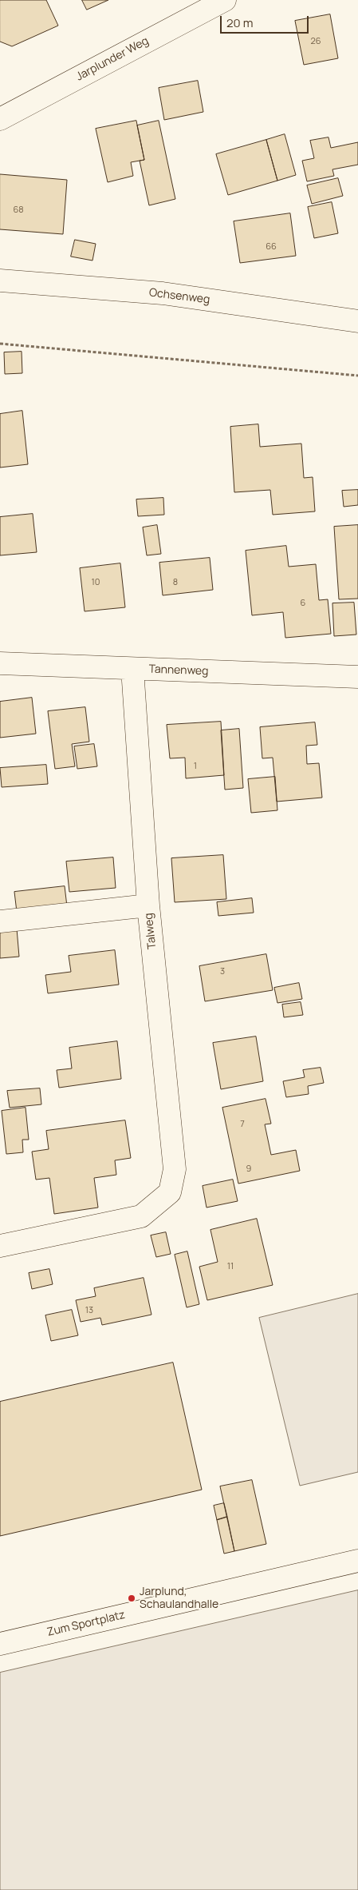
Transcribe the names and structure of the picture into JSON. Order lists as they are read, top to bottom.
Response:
{
  "streets": {
    "street": [
      "Jarplunder Weg",
      "Ochsenweg",
      "Tannenweg",
      "Talweg",
      "Zum Sportplatz"
    ]
  },
  "crossings": [
    ["Tannenweg", "Talweg"]
  ],
  "places": ["Jarplund, Schaulandhalle"],
  "house_numbers": [
    "26",
    "68",
    "66",
    "10",
    "8",
    "6",
    "1",
    "3",
    "7",
    "9",
    "11",
    "13"
  ],
  "scale_bar": "20 m"
}
